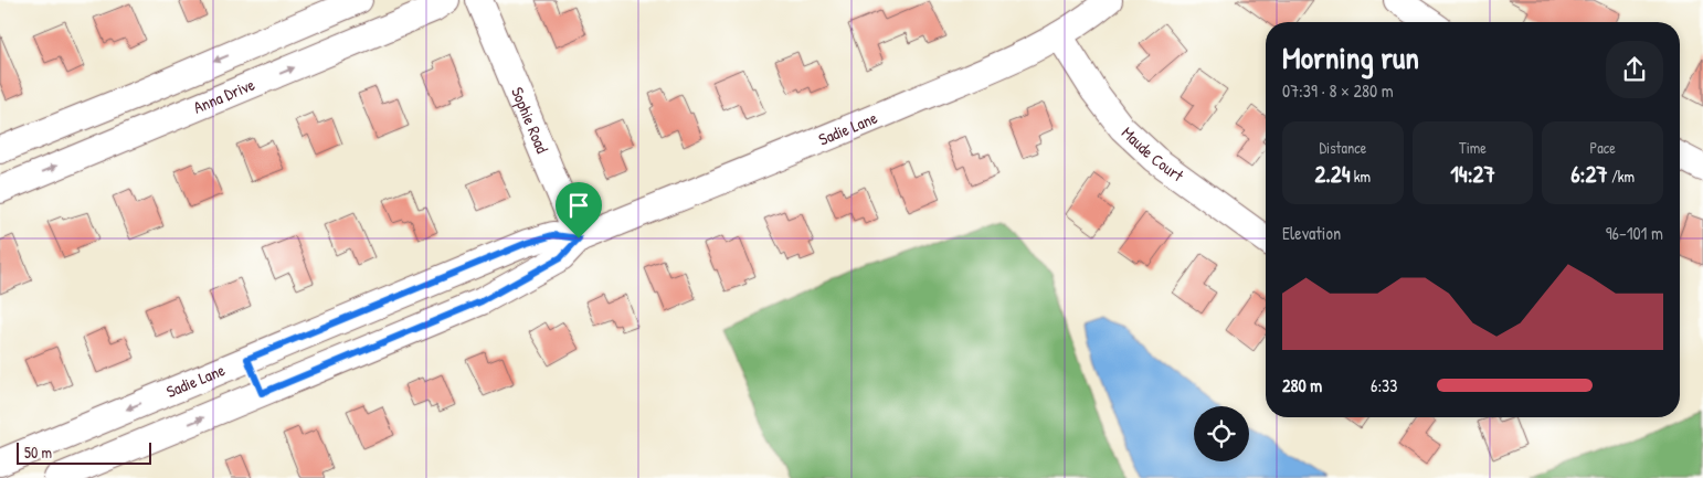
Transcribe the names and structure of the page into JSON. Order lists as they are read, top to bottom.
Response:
{
  "streets": {
    "street": [
      "Anna Drive",
      "Sophie Road",
      "Sadie Lane",
      "Maude Court"
    ]
  },
  "crossings": [
    ["Sophie Road", "Sadie Lane"],
    ["Sadie Lane", "Maude Court"]
  ],
  "scale_bar": "50 m",
  "page": {
    "heading": ["Morning run", "07:39 · 8 × 280 m"],
    "stats": [
      ["Distance", "2.24 km"],
      ["Time", "14:27"],
      ["Pace", "6:27 /km"]
    ],
    "chart": ["Elevation", "96–101 m"],
    "list": [
      {
        "name": "280 m",
        "note": "6:33"
      }
    ],
    "scale": "50 m"
  }
}
